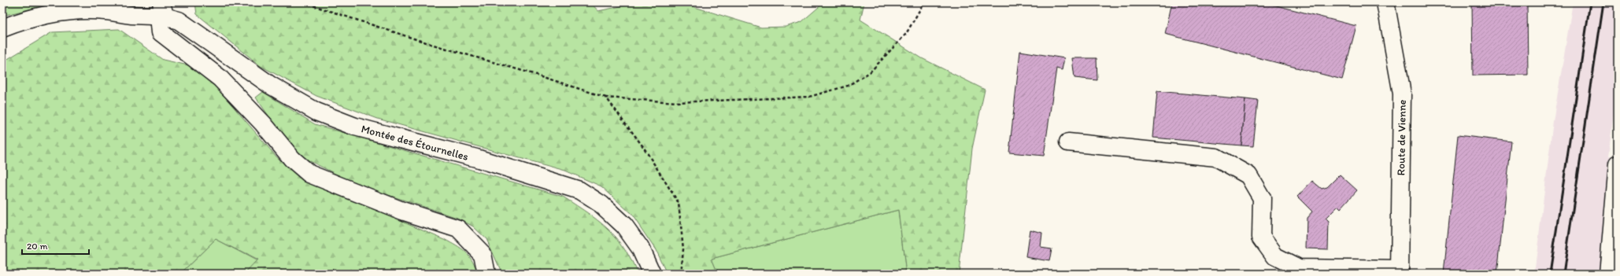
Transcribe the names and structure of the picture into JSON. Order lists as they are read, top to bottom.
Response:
{
  "streets": {
    "street": ["Route de Vienne", "Montée des Étournelles"]
  },
  "scale_bar": "20 m"
}
